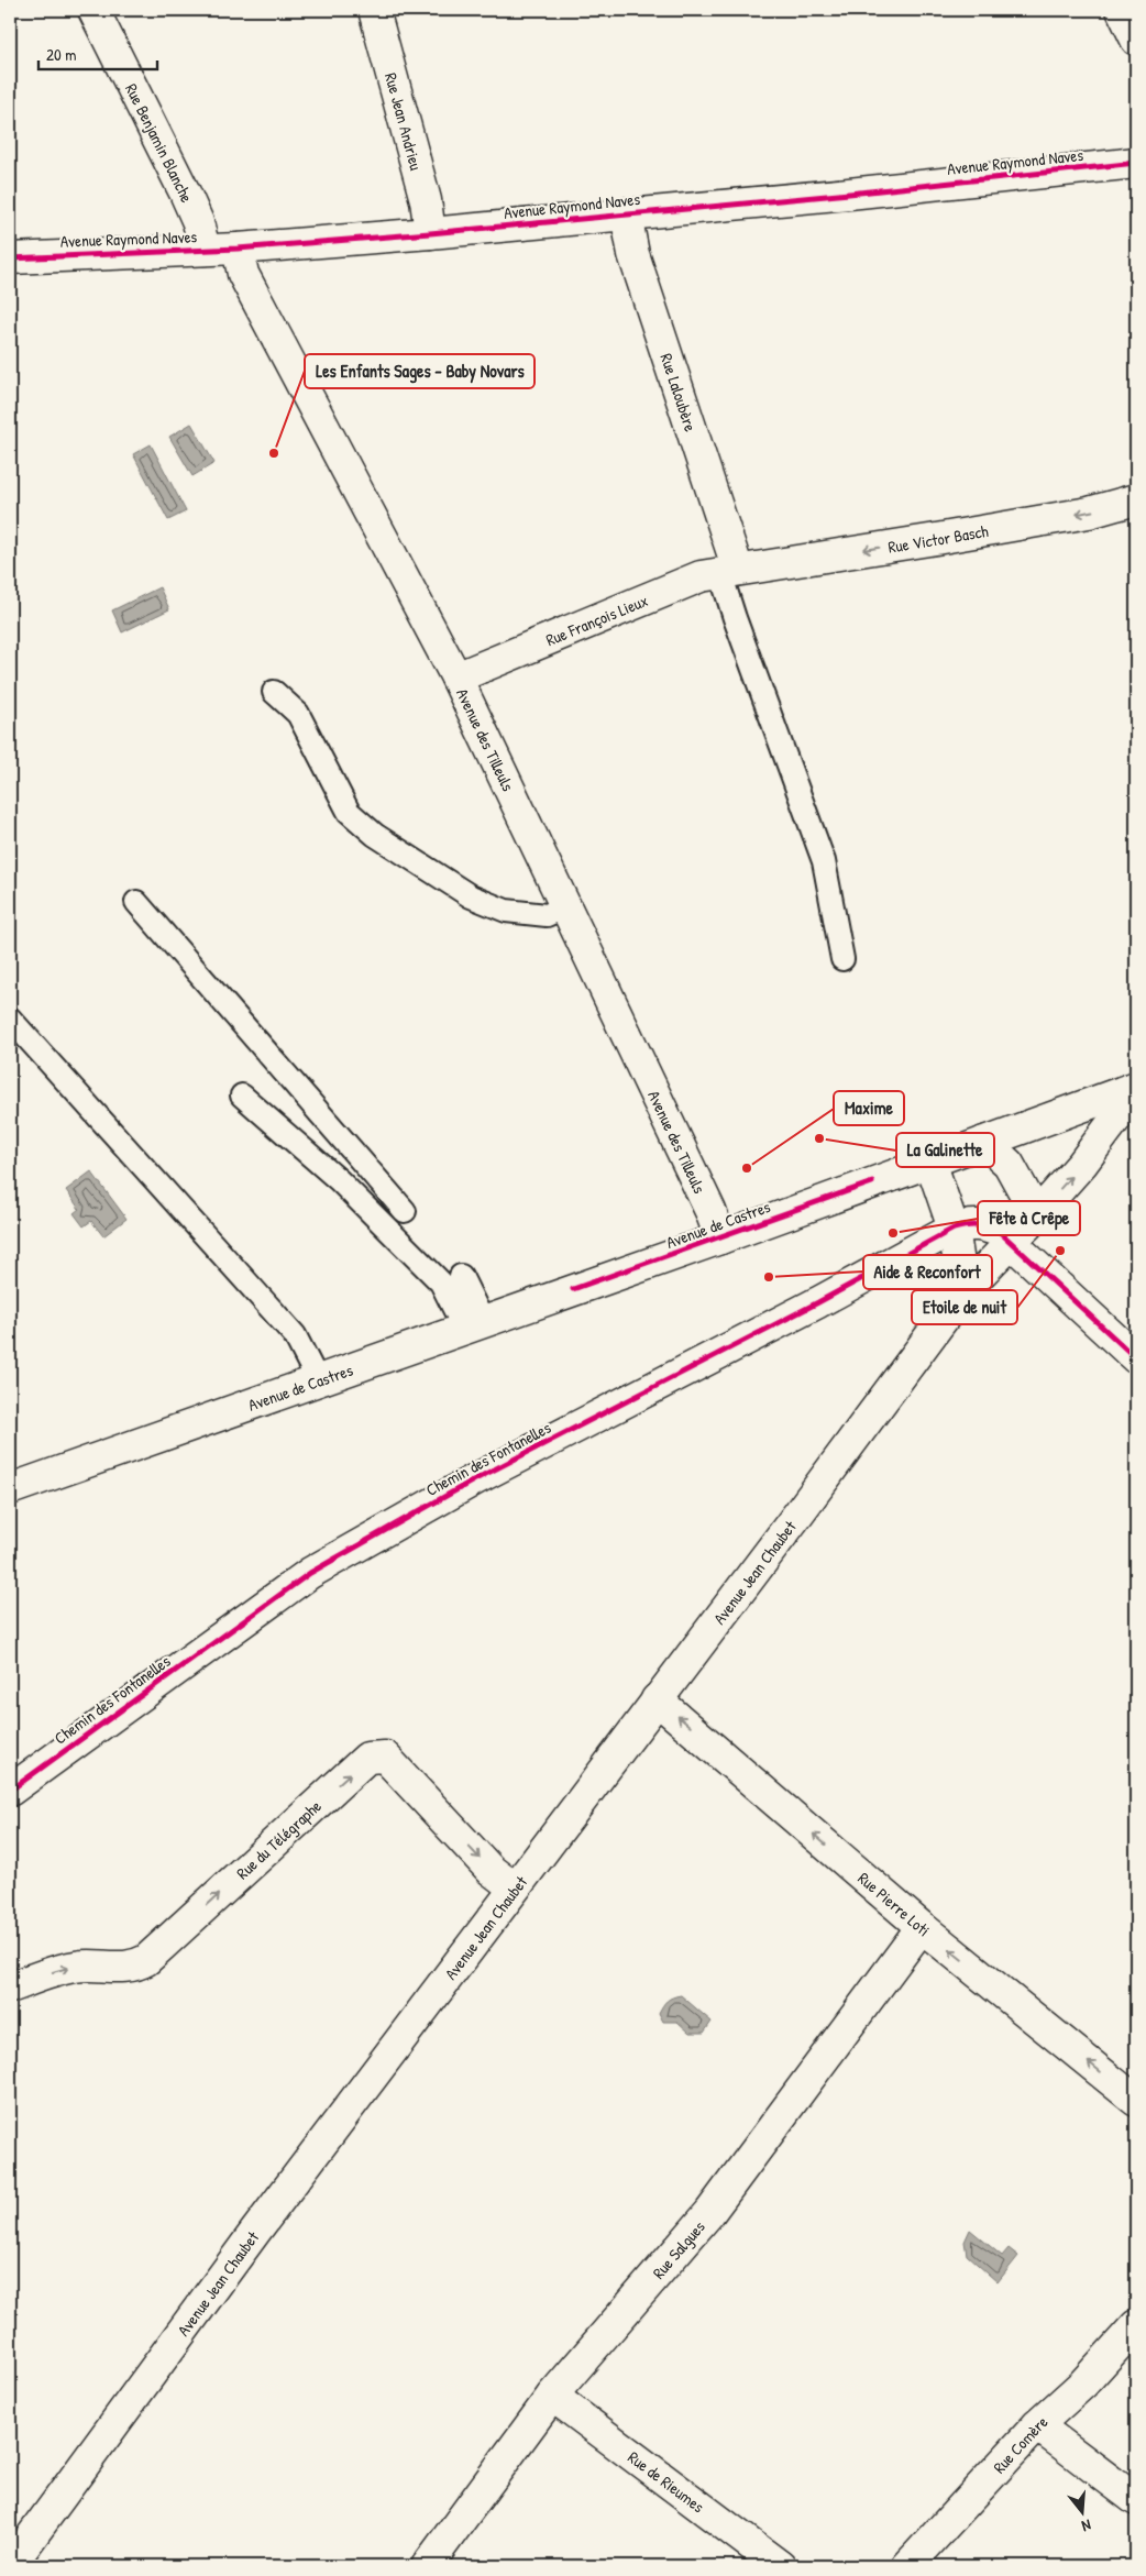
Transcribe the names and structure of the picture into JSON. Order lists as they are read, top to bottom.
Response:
{
  "streets": {
    "street": [
      "Rue Jean Andrieu",
      "Rue Benjamin Blanche",
      "Avenue Raymond Naves",
      "Rue Laloubère",
      "Rue Victor Basch",
      "Rue François Lieux",
      "Avenue des Tilleuls",
      "Avenue de Castres",
      "Chemin des Fontanelles",
      "Avenue Jean Chaubet",
      "Rue du Télégraphe",
      "Rue Pierre Loti",
      "Rue Salgues",
      "Rue Comère",
      "Rue de Rieumes"
    ]
  },
  "crossings": [
    ["Rue Jean Andrieu", "Avenue Raymond Naves"],
    ["Rue Benjamin Blanche", "Avenue Raymond Naves"],
    ["Avenue Raymond Naves", "Rue Laloubère"],
    ["Avenue Raymond Naves", "Avenue des Tilleuls"],
    ["Rue Laloubère", "Rue Victor Basch"],
    ["Rue Laloubère", "Rue François Lieux"],
    ["Rue Victor Basch", "Rue François Lieux"],
    ["Rue François Lieux", "Avenue des Tilleuls"],
    ["Avenue des Tilleuls", "Avenue de Castres"],
    ["Avenue de Castres", "Avenue Jean Chaubet"],
    ["Chemin des Fontanelles", "Avenue Jean Chaubet"],
    ["Avenue Jean Chaubet", "Rue du Télégraphe"],
    ["Avenue Jean Chaubet", "Rue Pierre Loti"],
    ["Rue Pierre Loti", "Rue Salgues"],
    ["Rue Salgues", "Rue de Rieumes"]
  ],
  "one_way": ["Rue Victor Basch", "Rue Pierre Loti"],
  "places": [
    "Les Enfants Sages - Baby Novars",
    "La Galinette",
    "Maxime",
    "Fête à Crêpe",
    "Etoile de nuit",
    "Aide & Reconfort"
  ],
  "scale_bar": "20 m",
  "north": "bottom"
}
